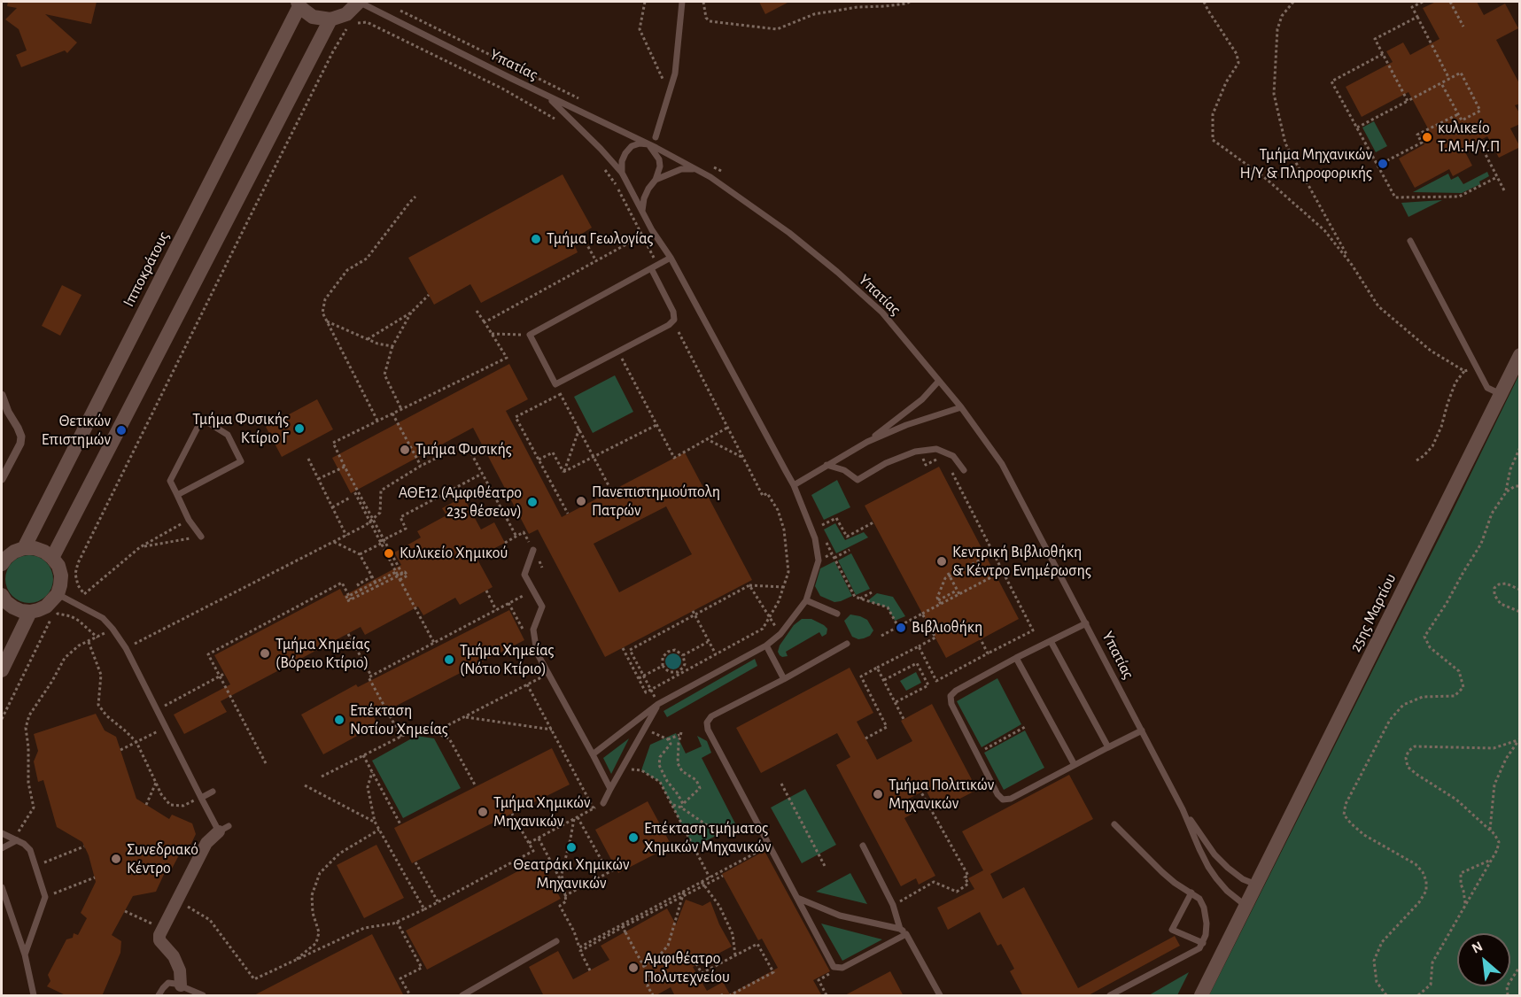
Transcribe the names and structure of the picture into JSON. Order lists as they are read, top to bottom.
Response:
{
  "streets": {
    "street": ["Ιπποκράτους", "25ης Μαρτίου"],
    "lane": ["Υπατίας"]
  },
  "crossings": [
    ["Υπατίας", "25ης Μαρτίου"]
  ],
  "places": [
    "κυλικείο Τ.M.Η/Υ.Π",
    "Τμήμα Μηχανικών Η/Υ & Πληροφορικής",
    "Τμήμα Γεωλογίας",
    "Τμήμα Φυσικής Κτίριο Γ",
    "Θετικών Επιστημών",
    "Τμήμα Φυσικής",
    "Πανεπιστημιούπολη Πατρών",
    "ΑΘΕ12 (Αμφιθέατρο 235 θέσεων)",
    "Κυλικείο Χημικού",
    "Κεντρική Βιβλιοθήκη & Κέντρο Ενημέρωσης",
    "Βιβλιοθήκη",
    "Τμήμα Xημείας (Βόρειο Κτίριο)",
    "Τμήμα Χημείας (Νότιο Κτίριο)",
    "Επέκταση Νοτίου Χημείας",
    "Τμήμα Πολιτικών Μηχανικών",
    "Τμήμα Χημικών Μηχανικών",
    "Επέκταση τμήματος Χημικών Μηχανικών",
    "Θεατράκι Χημικών Μηχανικών",
    "Συνεδριακό Κέντρο",
    "Αμφιθέατρο Πολυτεχνείου"
  ],
  "north": "top left"
}
